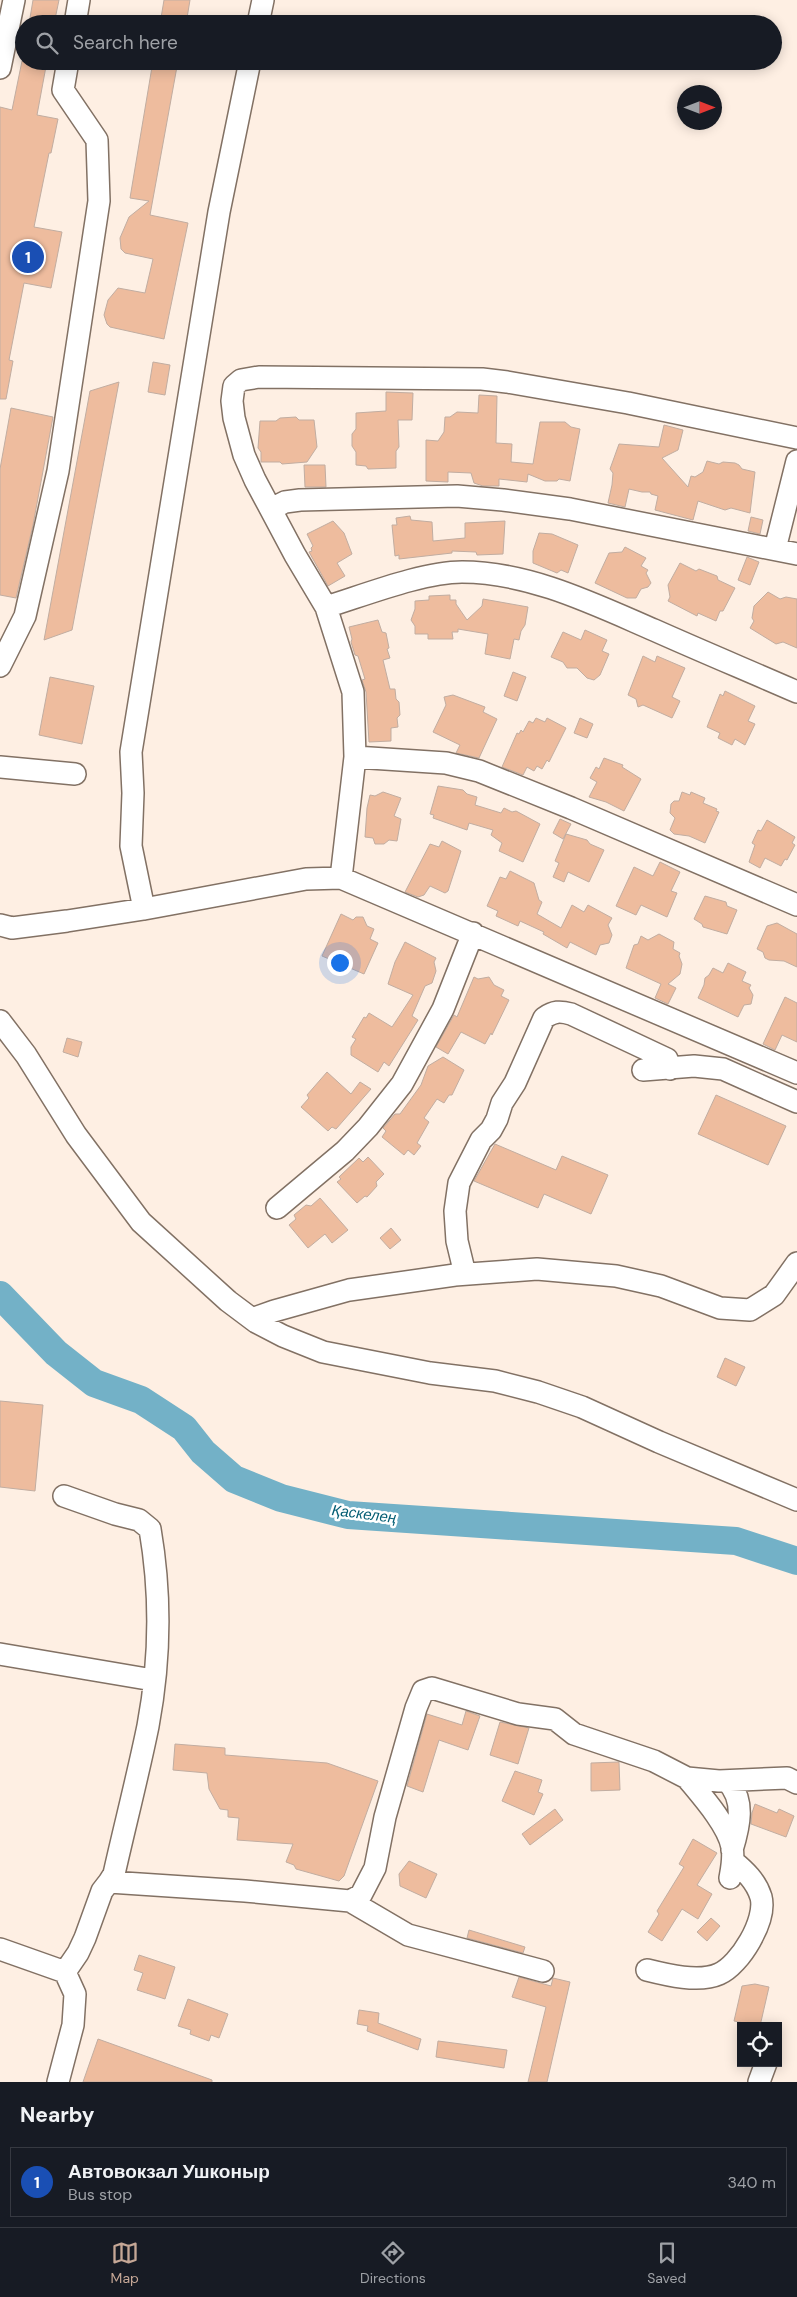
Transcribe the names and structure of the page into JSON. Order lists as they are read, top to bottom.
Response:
{
  "water": ["Қаскелең"],
  "north": "right",
  "page": {
    "search": "Search here",
    "pins": "1",
    "heading": "Nearby",
    "list": [
      {
        "mark": "1",
        "name": "Автовокзал Ушконыр",
        "note": "Bus stop",
        "value": "340 m"
      }
    ],
    "nav": ["Map", "Directions", "Saved"]
  }
}
